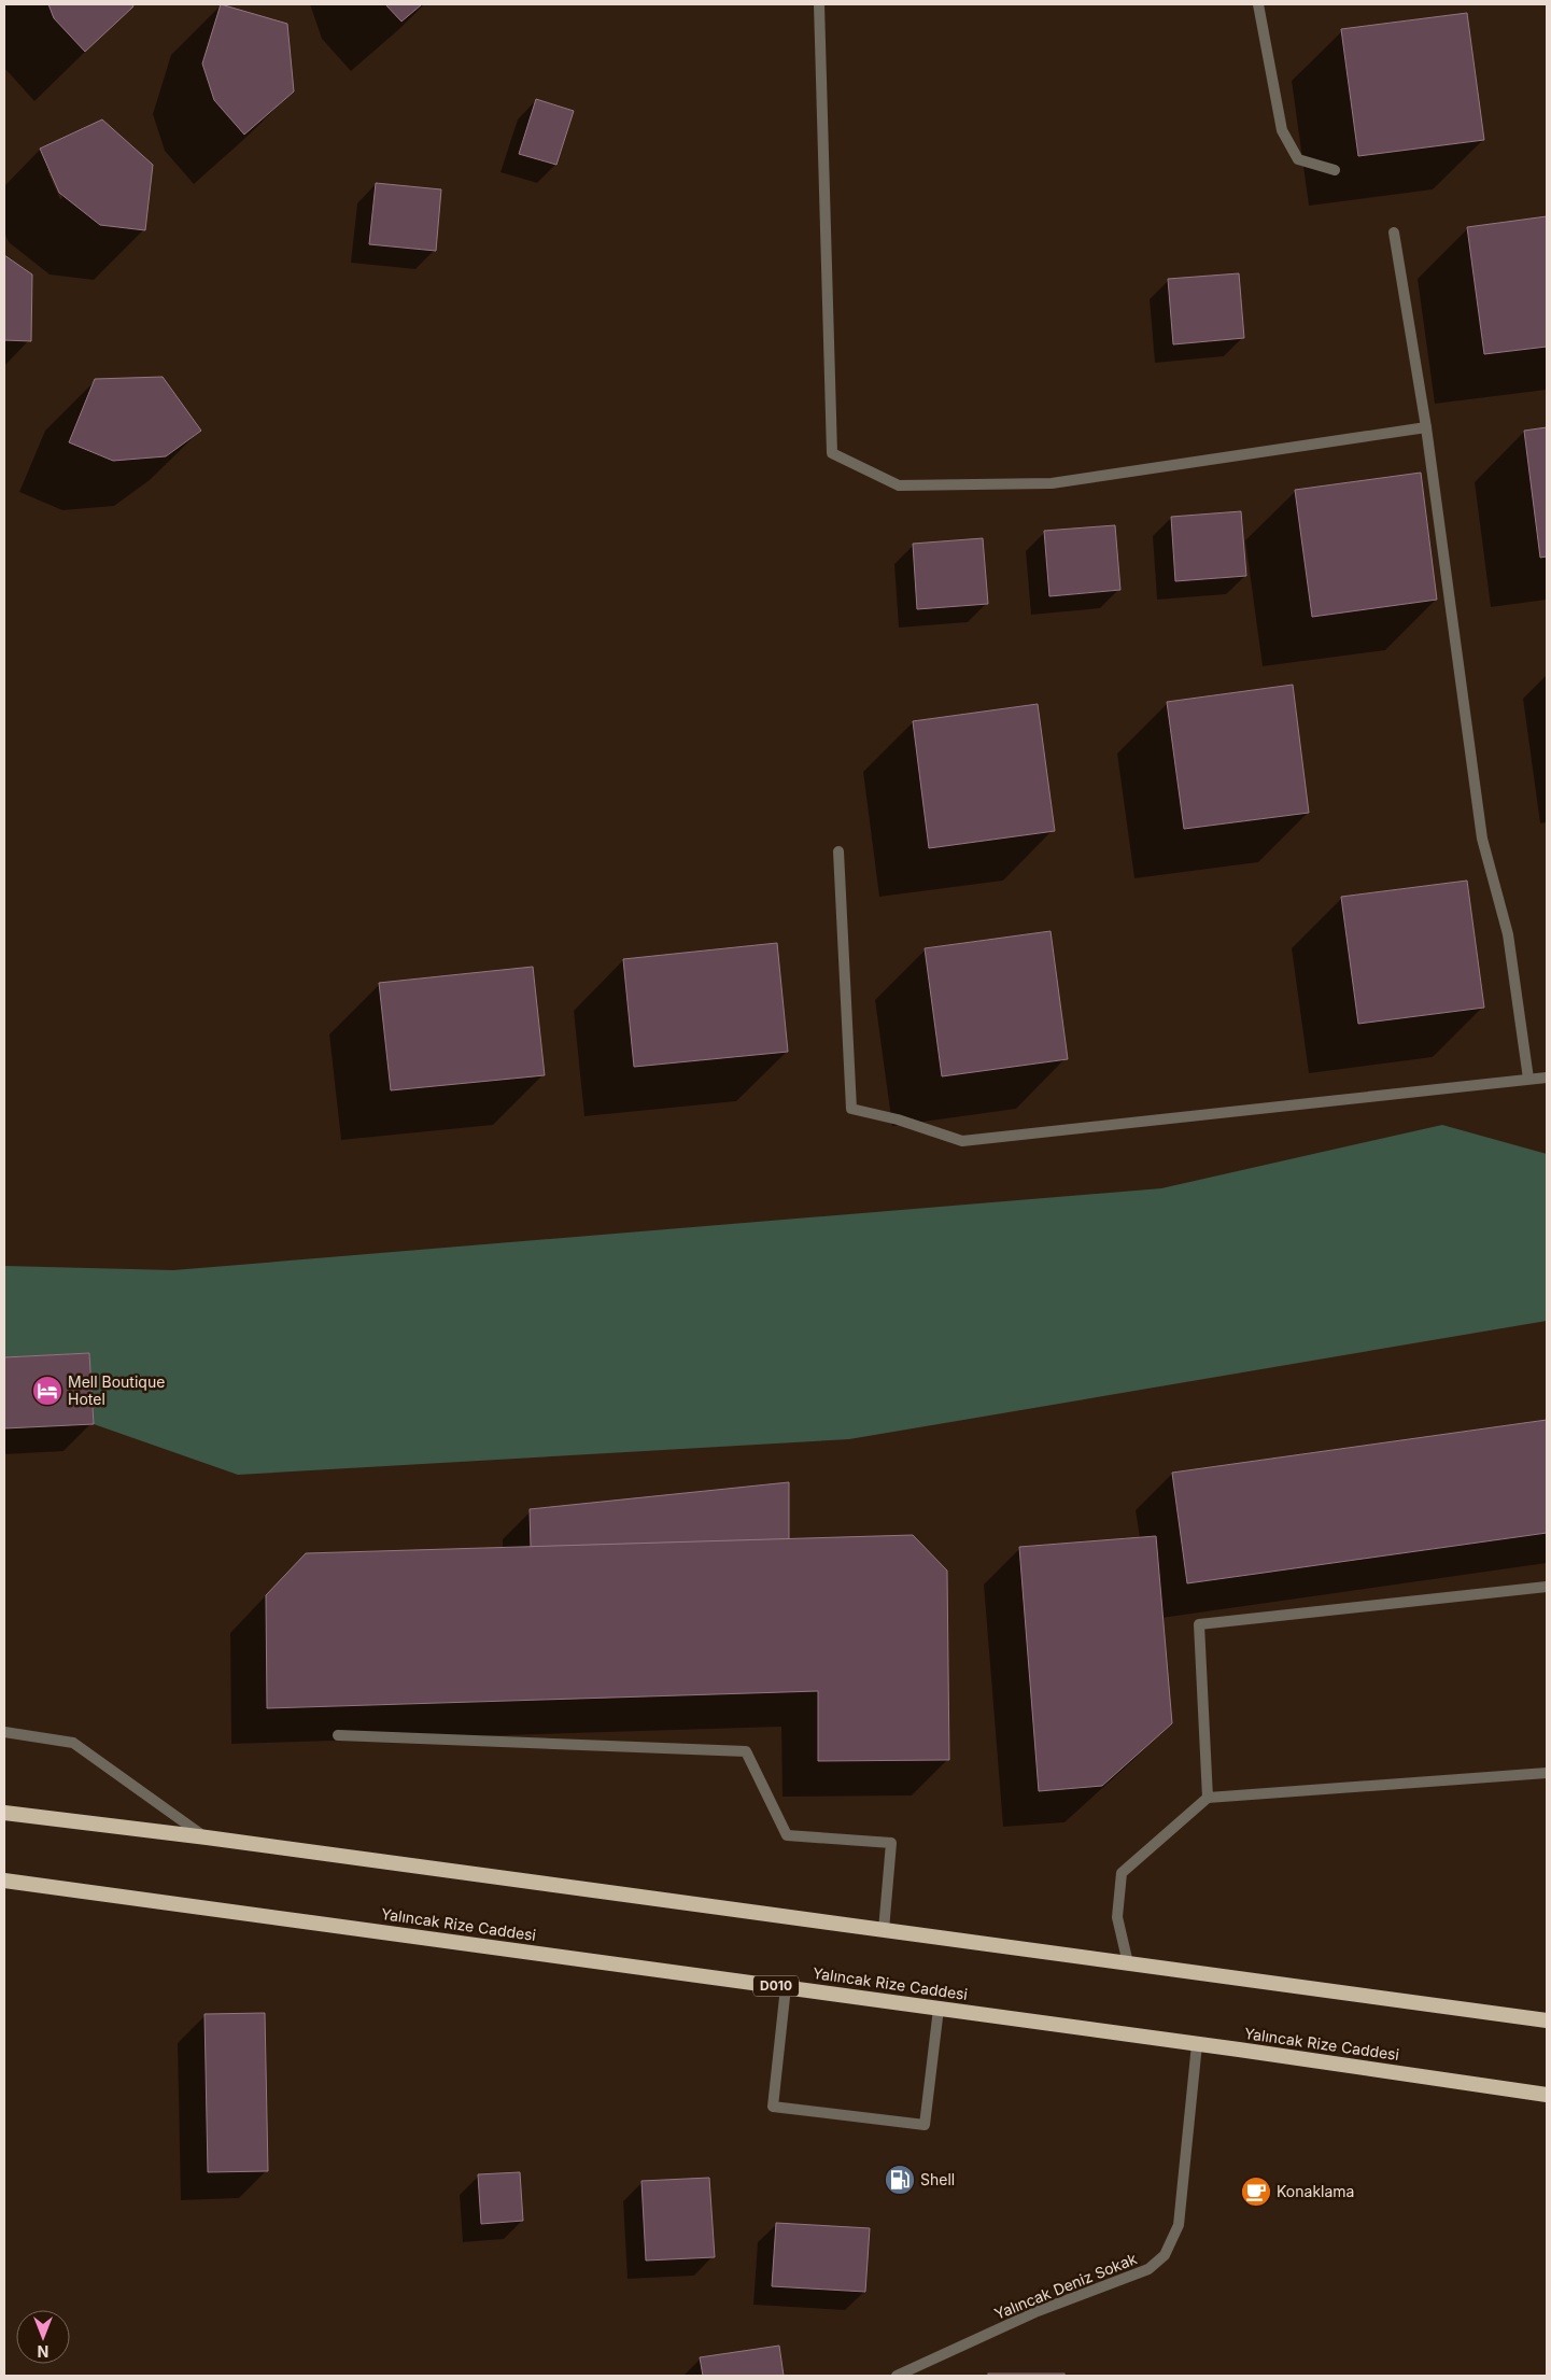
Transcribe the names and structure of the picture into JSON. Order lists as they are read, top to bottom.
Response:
{
  "streets": {
    "highway": ["Yalıncak Rize Caddesi", "D010"],
    "street": ["Yalıncak Deniz Sokak"]
  },
  "crossings": [
    ["Yalıncak Rize Caddesi", "Yalıncak Deniz Sokak"]
  ],
  "places": {
    "hotel": ["Mell Boutique Hotel"],
    "fuel station": ["Shell"],
    "cafe": ["Konaklama"]
  },
  "north": "bottom"
}
